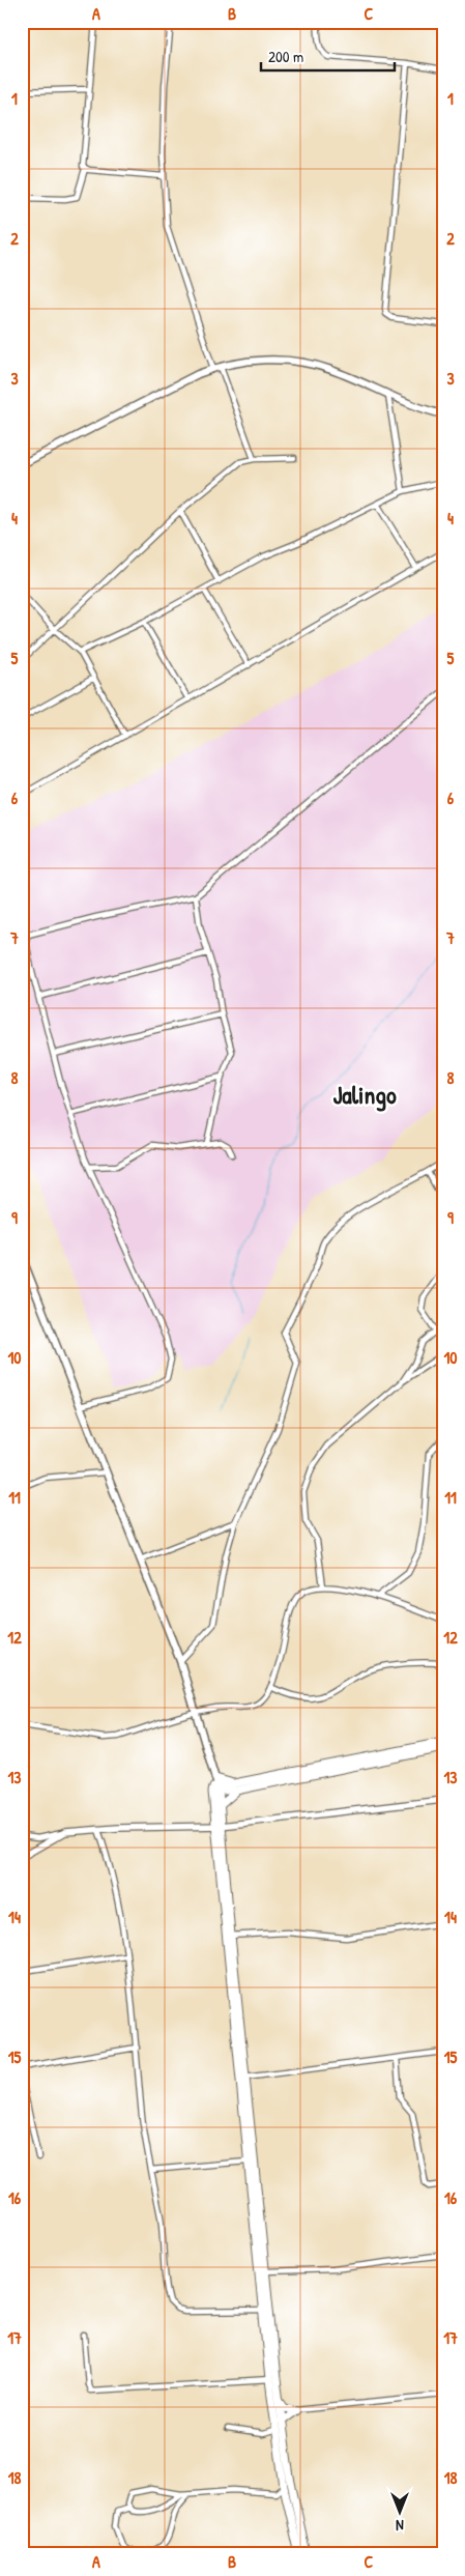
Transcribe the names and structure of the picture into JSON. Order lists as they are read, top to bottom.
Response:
{
  "districts": ["Jalingo"],
  "scale_bar": "200 m",
  "north": "bottom",
  "grid": {
    "columns": ["A", "B", "C"],
    "rows": [
      "1",
      "2",
      "3",
      "4",
      "5",
      "6",
      "7",
      "8",
      "9",
      "10",
      "11",
      "12",
      "13",
      "14",
      "15",
      "16",
      "17",
      "18"
    ]
  }
}
